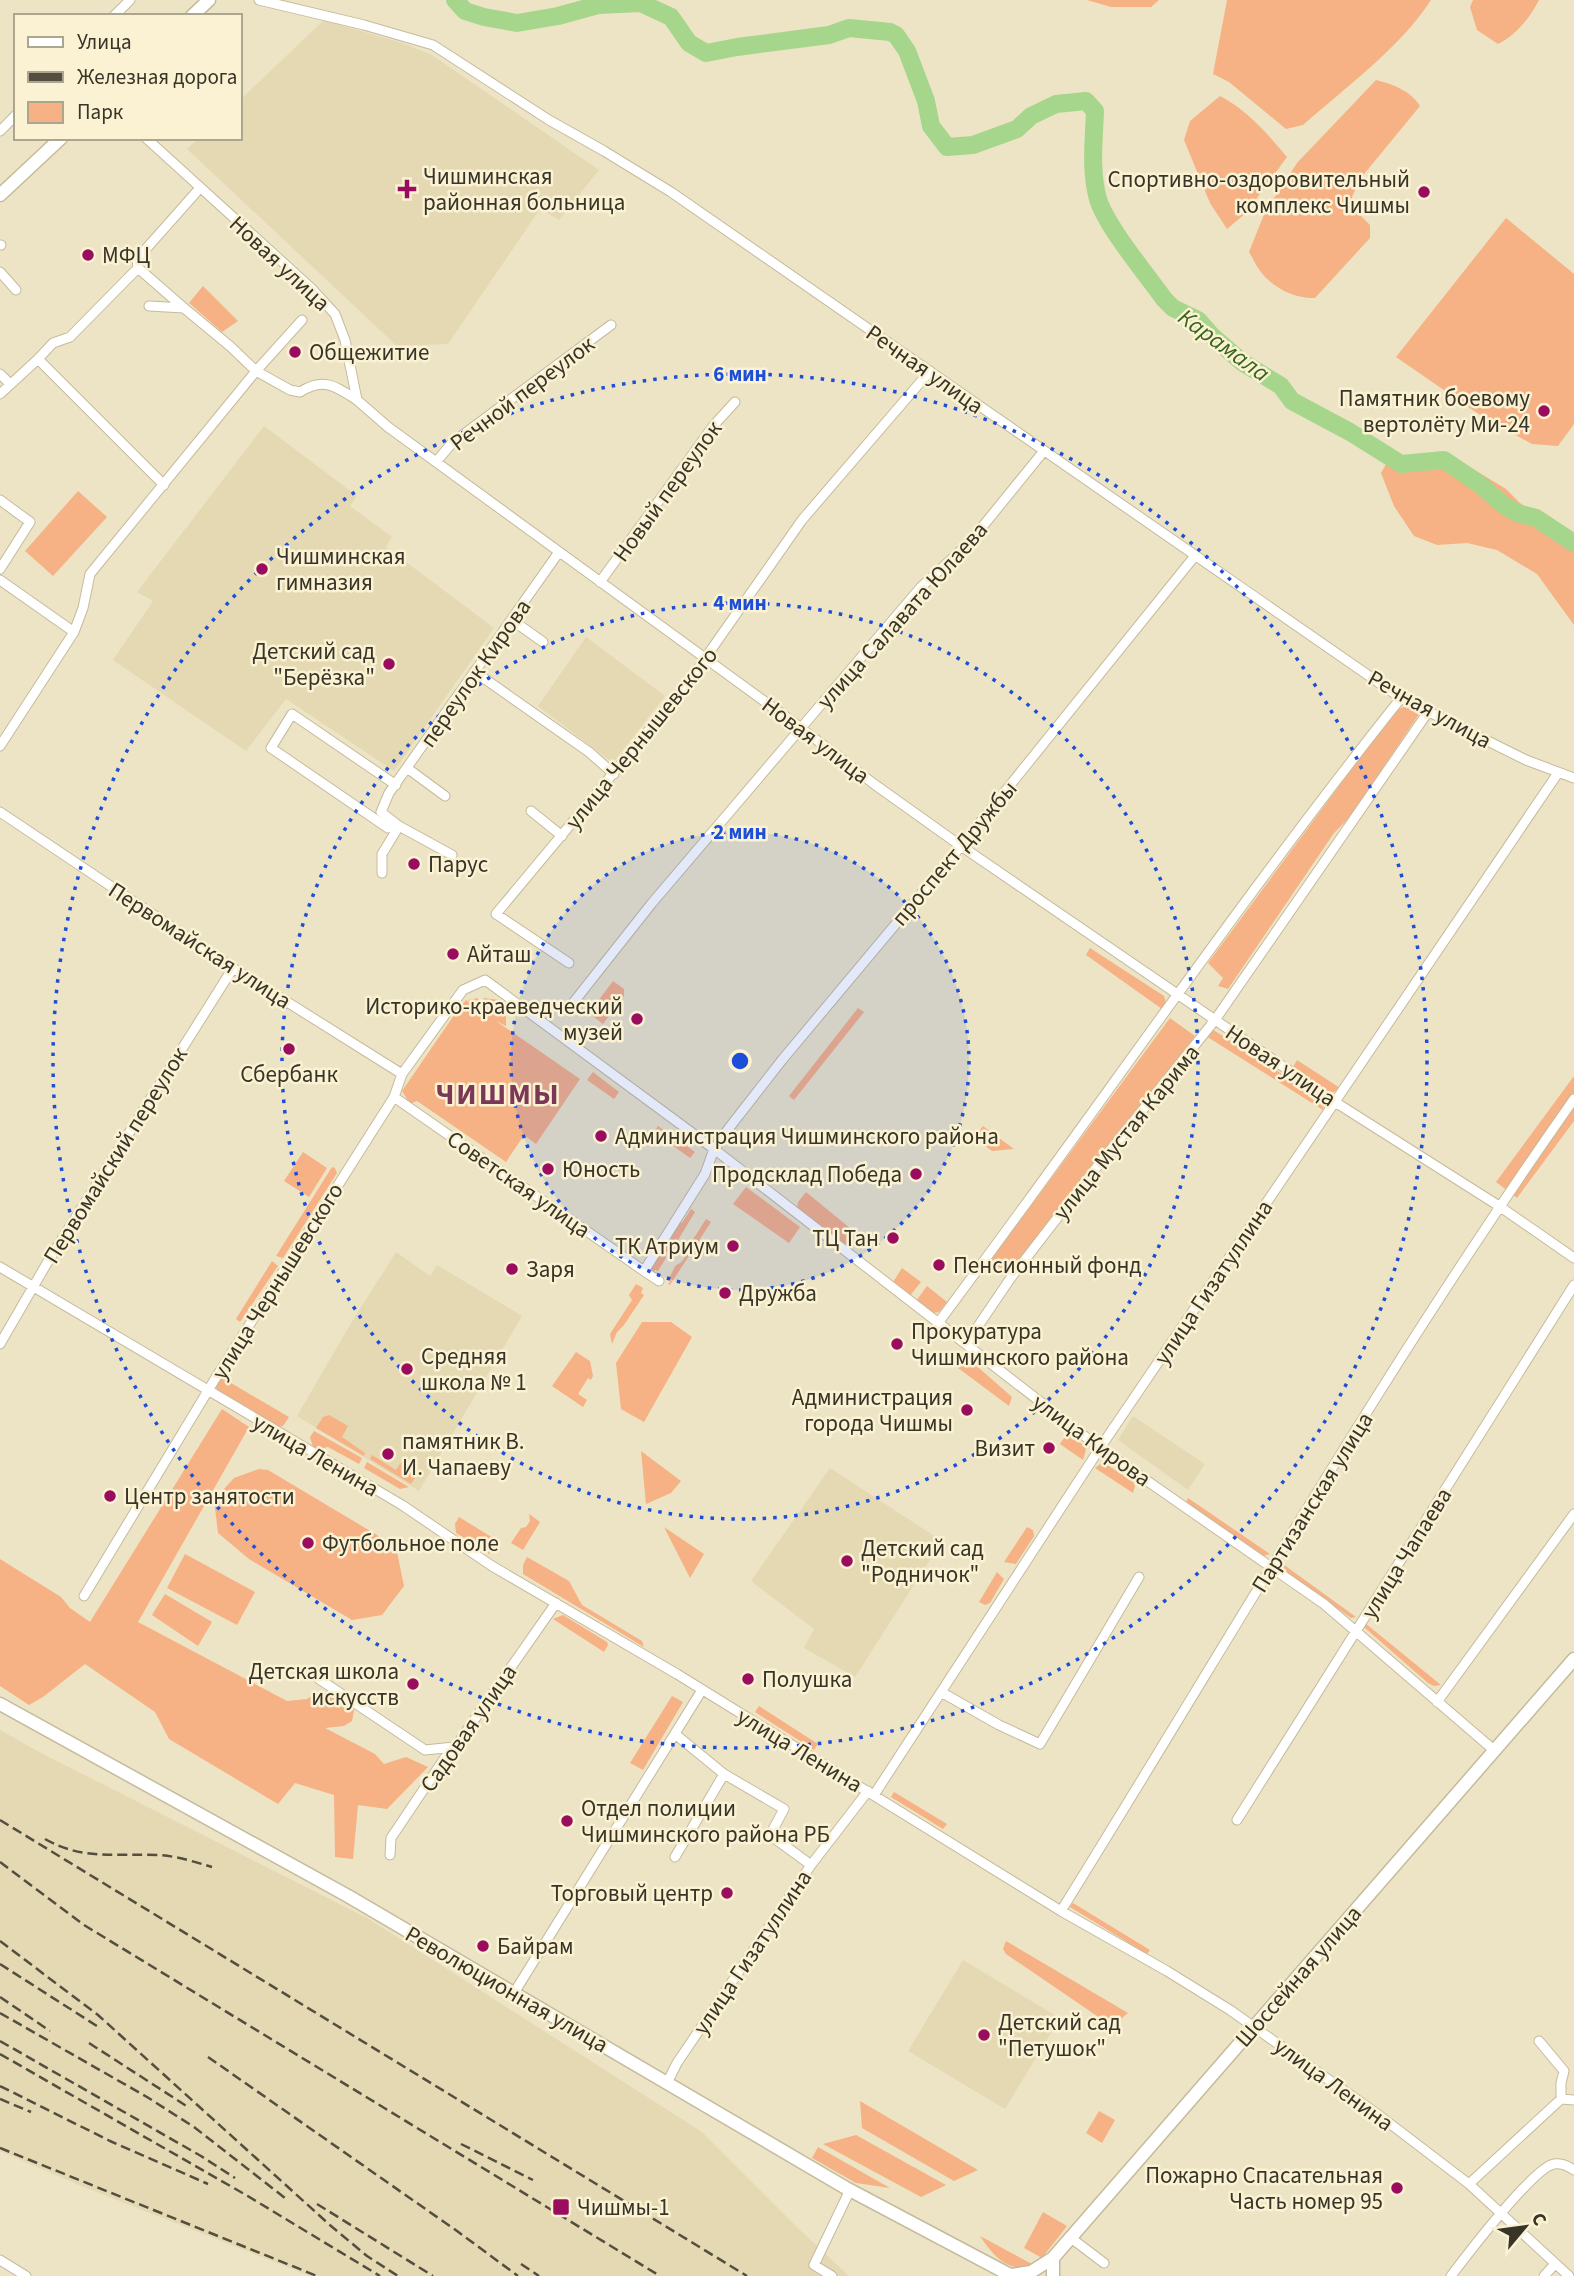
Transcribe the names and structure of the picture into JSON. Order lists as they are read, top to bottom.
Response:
{
  "streets": {
    "main road": ["Шоссейная улица", "Революционная улица"],
    "street": [
      "Новая улица",
      "Речная улица",
      "Речной переулок",
      "Новый переулок",
      "улица Салавата Юлаева",
      "переулок Кирова",
      "улица Чернышевского",
      "проспект Дружбы",
      "Первомайская улица",
      "улица Мустая Карима",
      "Первомайский переулок",
      "Советская улица",
      "улица Гизатуллина",
      "улица Кирова",
      "улица Ленина",
      "Партизанская улица",
      "улица Чапаева",
      "Садовая улица"
    ]
  },
  "crossings": [
    ["Новая улица", "Речной переулок"],
    ["Новая улица", "Новый переулок"],
    ["Новая улица", "улица Салавата Юлаева"],
    ["Новая улица", "переулок Кирова"],
    ["Новая улица", "улица Чернышевского"],
    ["Новая улица", "проспект Дружбы"],
    ["Новая улица", "улица Мустая Карима"],
    ["Новая улица", "улица Гизатуллина"],
    ["Новая улица", "Партизанская улица"],
    ["Речная улица", "улица Салавата Юлаева"],
    ["Речная улица", "улица Чернышевского"],
    ["Речная улица", "проспект Дружбы"],
    ["Речная улица", "улица Мустая Карима"],
    ["Речная улица", "улица Гизатуллина"],
    ["улица Чернышевского", "Первомайская улица"],
    ["улица Чернышевского", "Советская улица"],
    ["улица Чернышевского", "улица Кирова"],
    ["улица Чернышевского", "улица Ленина"],
    ["проспект Дружбы", "Советская улица"],
    ["проспект Дружбы", "улица Кирова"],
    ["Первомайская улица", "Первомайский переулок"],
    ["улица Мустая Карима", "улица Кирова"],
    ["Первомайский переулок", "улица Ленина"],
    ["улица Гизатуллина", "улица Кирова"],
    ["улица Гизатуллина", "улица Ленина"],
    ["улица Гизатуллина", "Революционная улица"],
    ["улица Кирова", "Партизанская улица"],
    ["улица Кирова", "улица Чапаева"],
    ["улица Кирова", "Шоссейная улица"],
    ["улица Ленина", "Партизанская улица"],
    ["улица Ленина", "Садовая улица"],
    ["улица Ленина", "Шоссейная улица"],
    ["Шоссейная улица", "Революционная улица"]
  ],
  "districts": ["ЧИШМЫ"],
  "water": ["Карамала"],
  "places": {
    "health": ["Чишминская районная больница"],
    "other": [
      "Спортивно-оздоровительный комплекс Чишмы",
      "МФЦ",
      "Общежитие",
      "Памятник боевому вертолёту Ми-24",
      "Чишминская гимназия",
      "Детский сад \"Берёзка\"",
      "Парус",
      "Айташ",
      "Историко-краеведческий музей",
      "Сбербанк",
      "Администрация Чишминского района",
      "Юность",
      "Продсклад Победа",
      "ТЦ Тан",
      "ТК Атриум",
      "Пенсионный фонд",
      "Заря",
      "Дружба",
      "Прокуратура Чишминского района",
      "Средняя школа № 1",
      "Администрация города Чишмы",
      "Визит",
      "памятник В. И. Чапаеву",
      "Центр занятости",
      "Футбольное поле",
      "Детский сад \"Родничок\"",
      "Полушка",
      "Детская школа искусств",
      "Отдел полиции Чишминского района РБ",
      "Торговый центр",
      "Байрам",
      "Детский сад \"Петушок\"",
      "Пожарно Спасательная Часть номер 95"
    ],
    "transit": ["Чишмы-1"]
  },
  "legend": ["Улица", "Железная дорога", "Парк"],
  "north": "top right",
  "rings": ["6 мин", "4 мин", "2 мин"]
}
